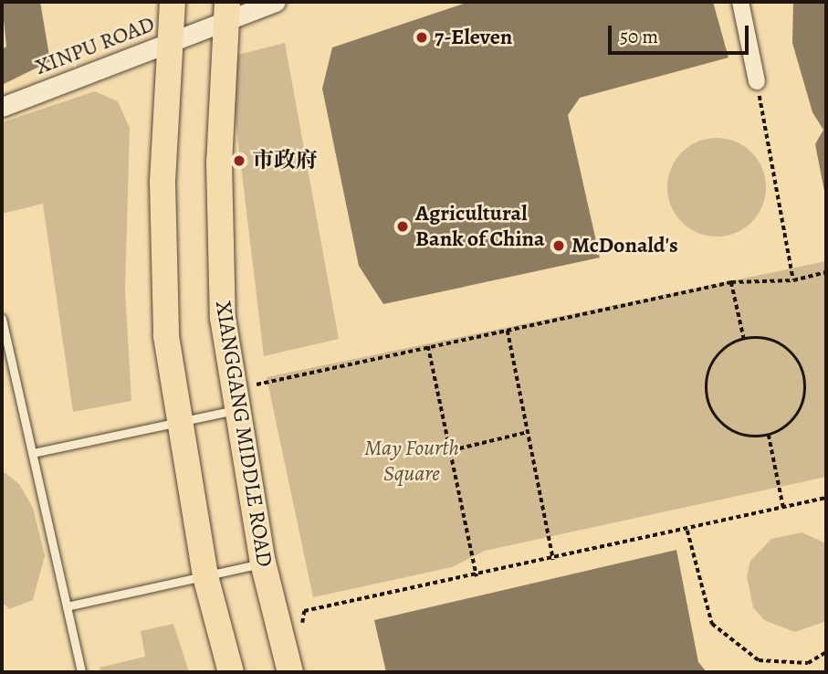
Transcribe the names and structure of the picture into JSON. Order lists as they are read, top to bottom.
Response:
{
  "streets": {
    "main road": ["XIANGGANG MIDDLE ROAD"],
    "street": ["XINPU ROAD"]
  },
  "crossings": [
    ["XINPU ROAD", "XIANGGANG MIDDLE ROAD"]
  ],
  "parks": ["May Fourth Square"],
  "places": [
    "7-Eleven",
    "市政府",
    "Agricultural Bank of China",
    "McDonald's"
  ],
  "scale_bar": "50 m"
}
